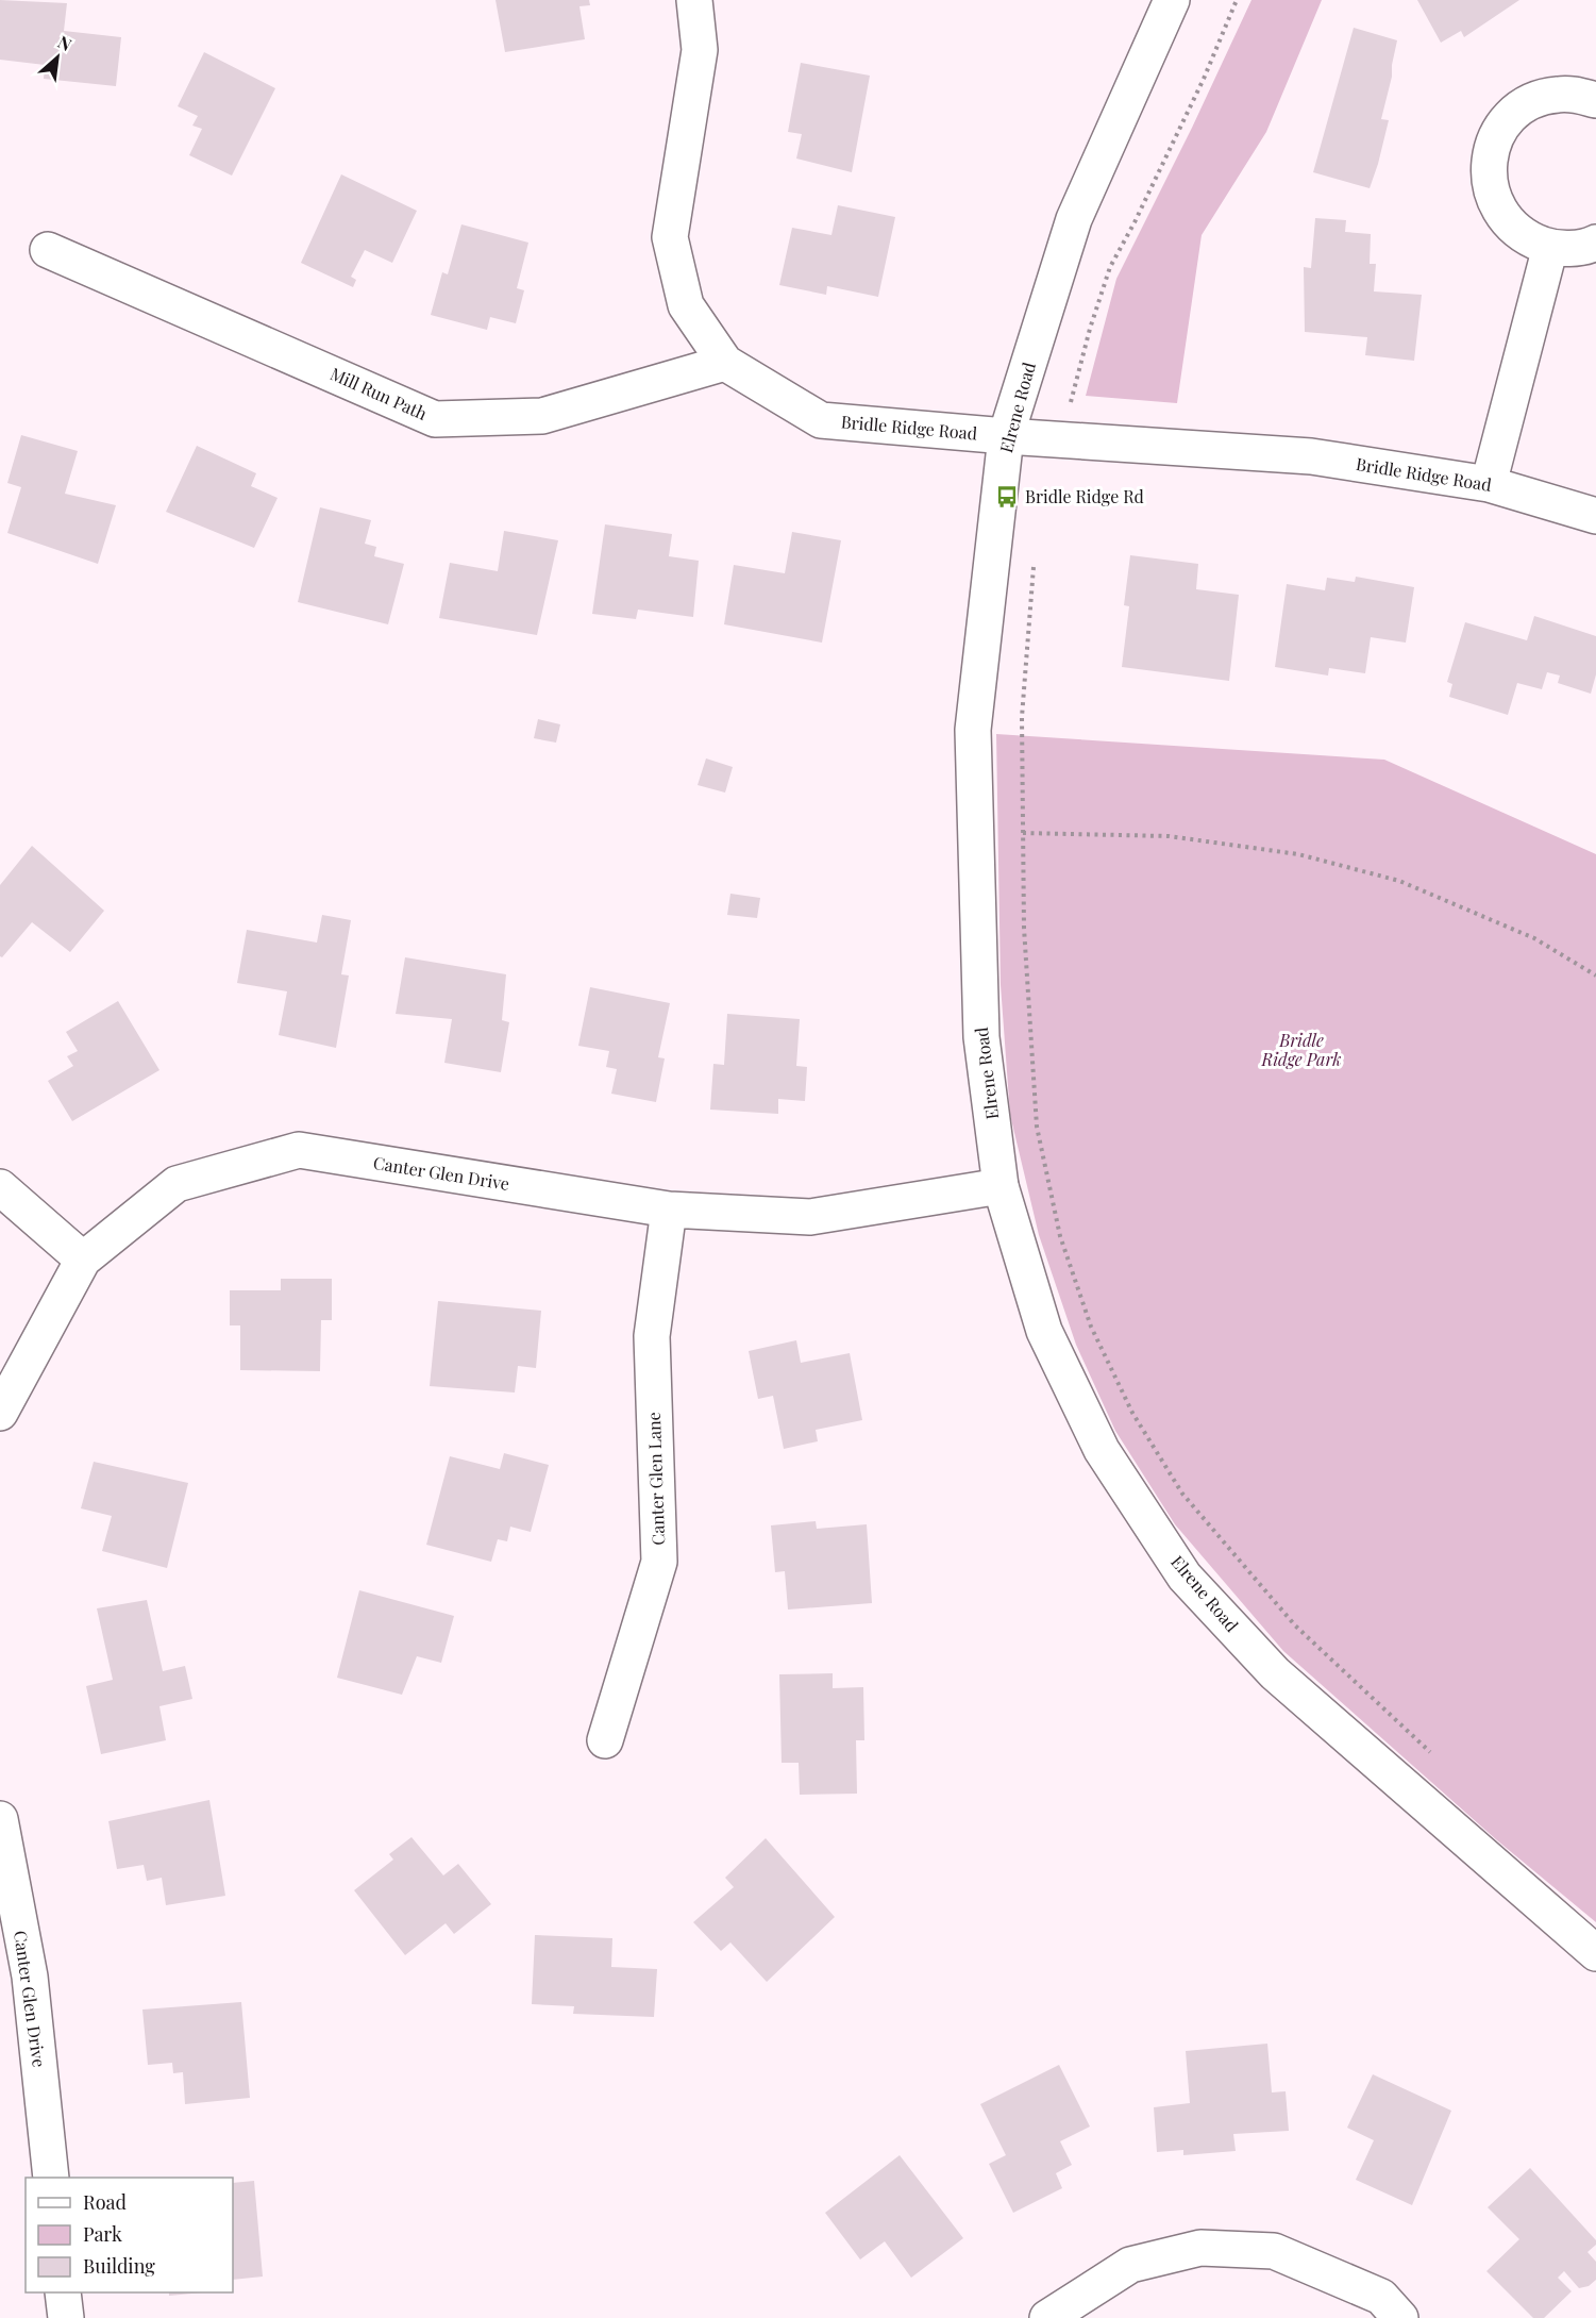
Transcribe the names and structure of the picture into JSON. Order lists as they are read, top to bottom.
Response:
{
  "streets": {
    "street": [
      "Mill Run Path",
      "Elrene Road",
      "Bridle Ridge Road",
      "Canter Glen Drive",
      "Canter Glen Lane"
    ]
  },
  "crossings": [
    ["Mill Run Path", "Bridle Ridge Road"],
    ["Elrene Road", "Bridle Ridge Road"],
    ["Elrene Road", "Canter Glen Drive"],
    ["Canter Glen Drive", "Canter Glen Lane"]
  ],
  "parks": ["Bridle Ridge Park"],
  "places": {
    "bus stop": ["Bridle Ridge Rd"]
  },
  "legend": ["Road", "Park", "Building"],
  "north": "top right"
}
